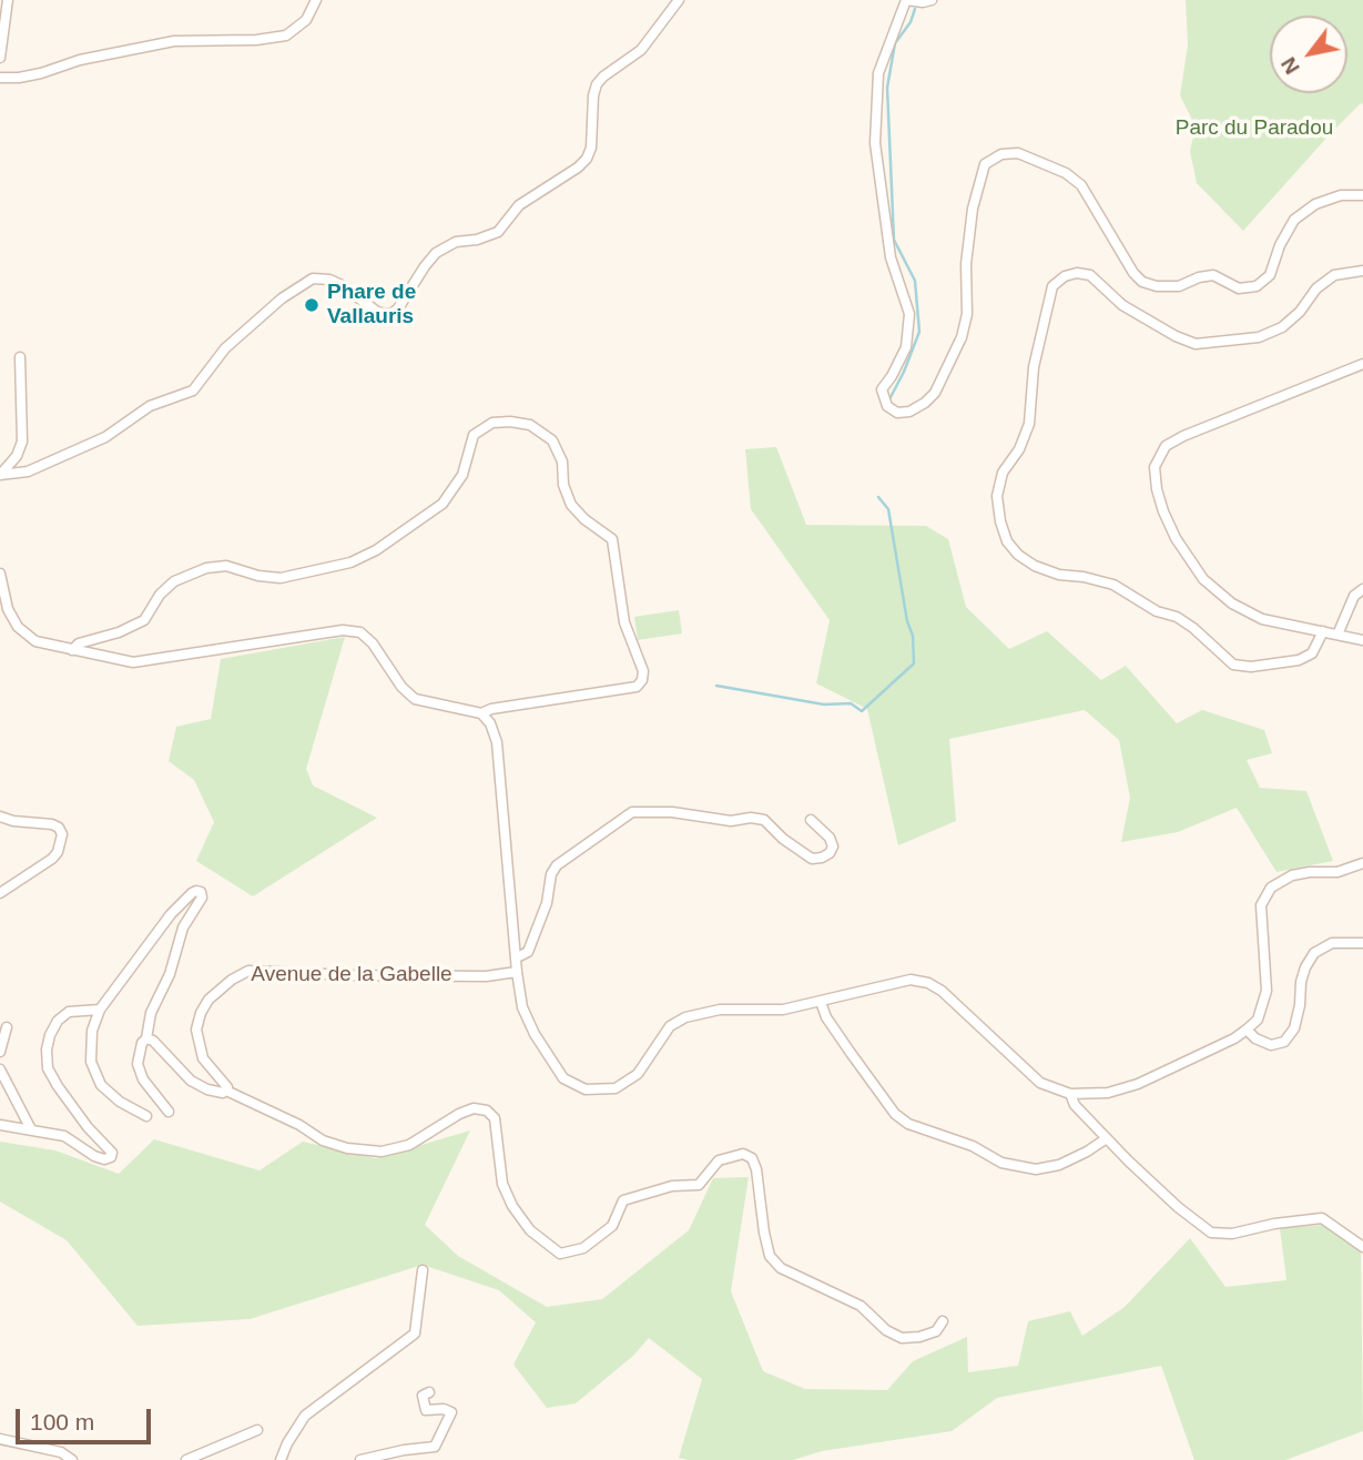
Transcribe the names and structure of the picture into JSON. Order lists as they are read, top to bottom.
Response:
{
  "streets": {
    "street": ["Avenue de la Gabelle"]
  },
  "parks": ["Parc du Paradou"],
  "places": ["Phare de Vallauris"],
  "scale_bar": "100 m",
  "north": "bottom left"
}
